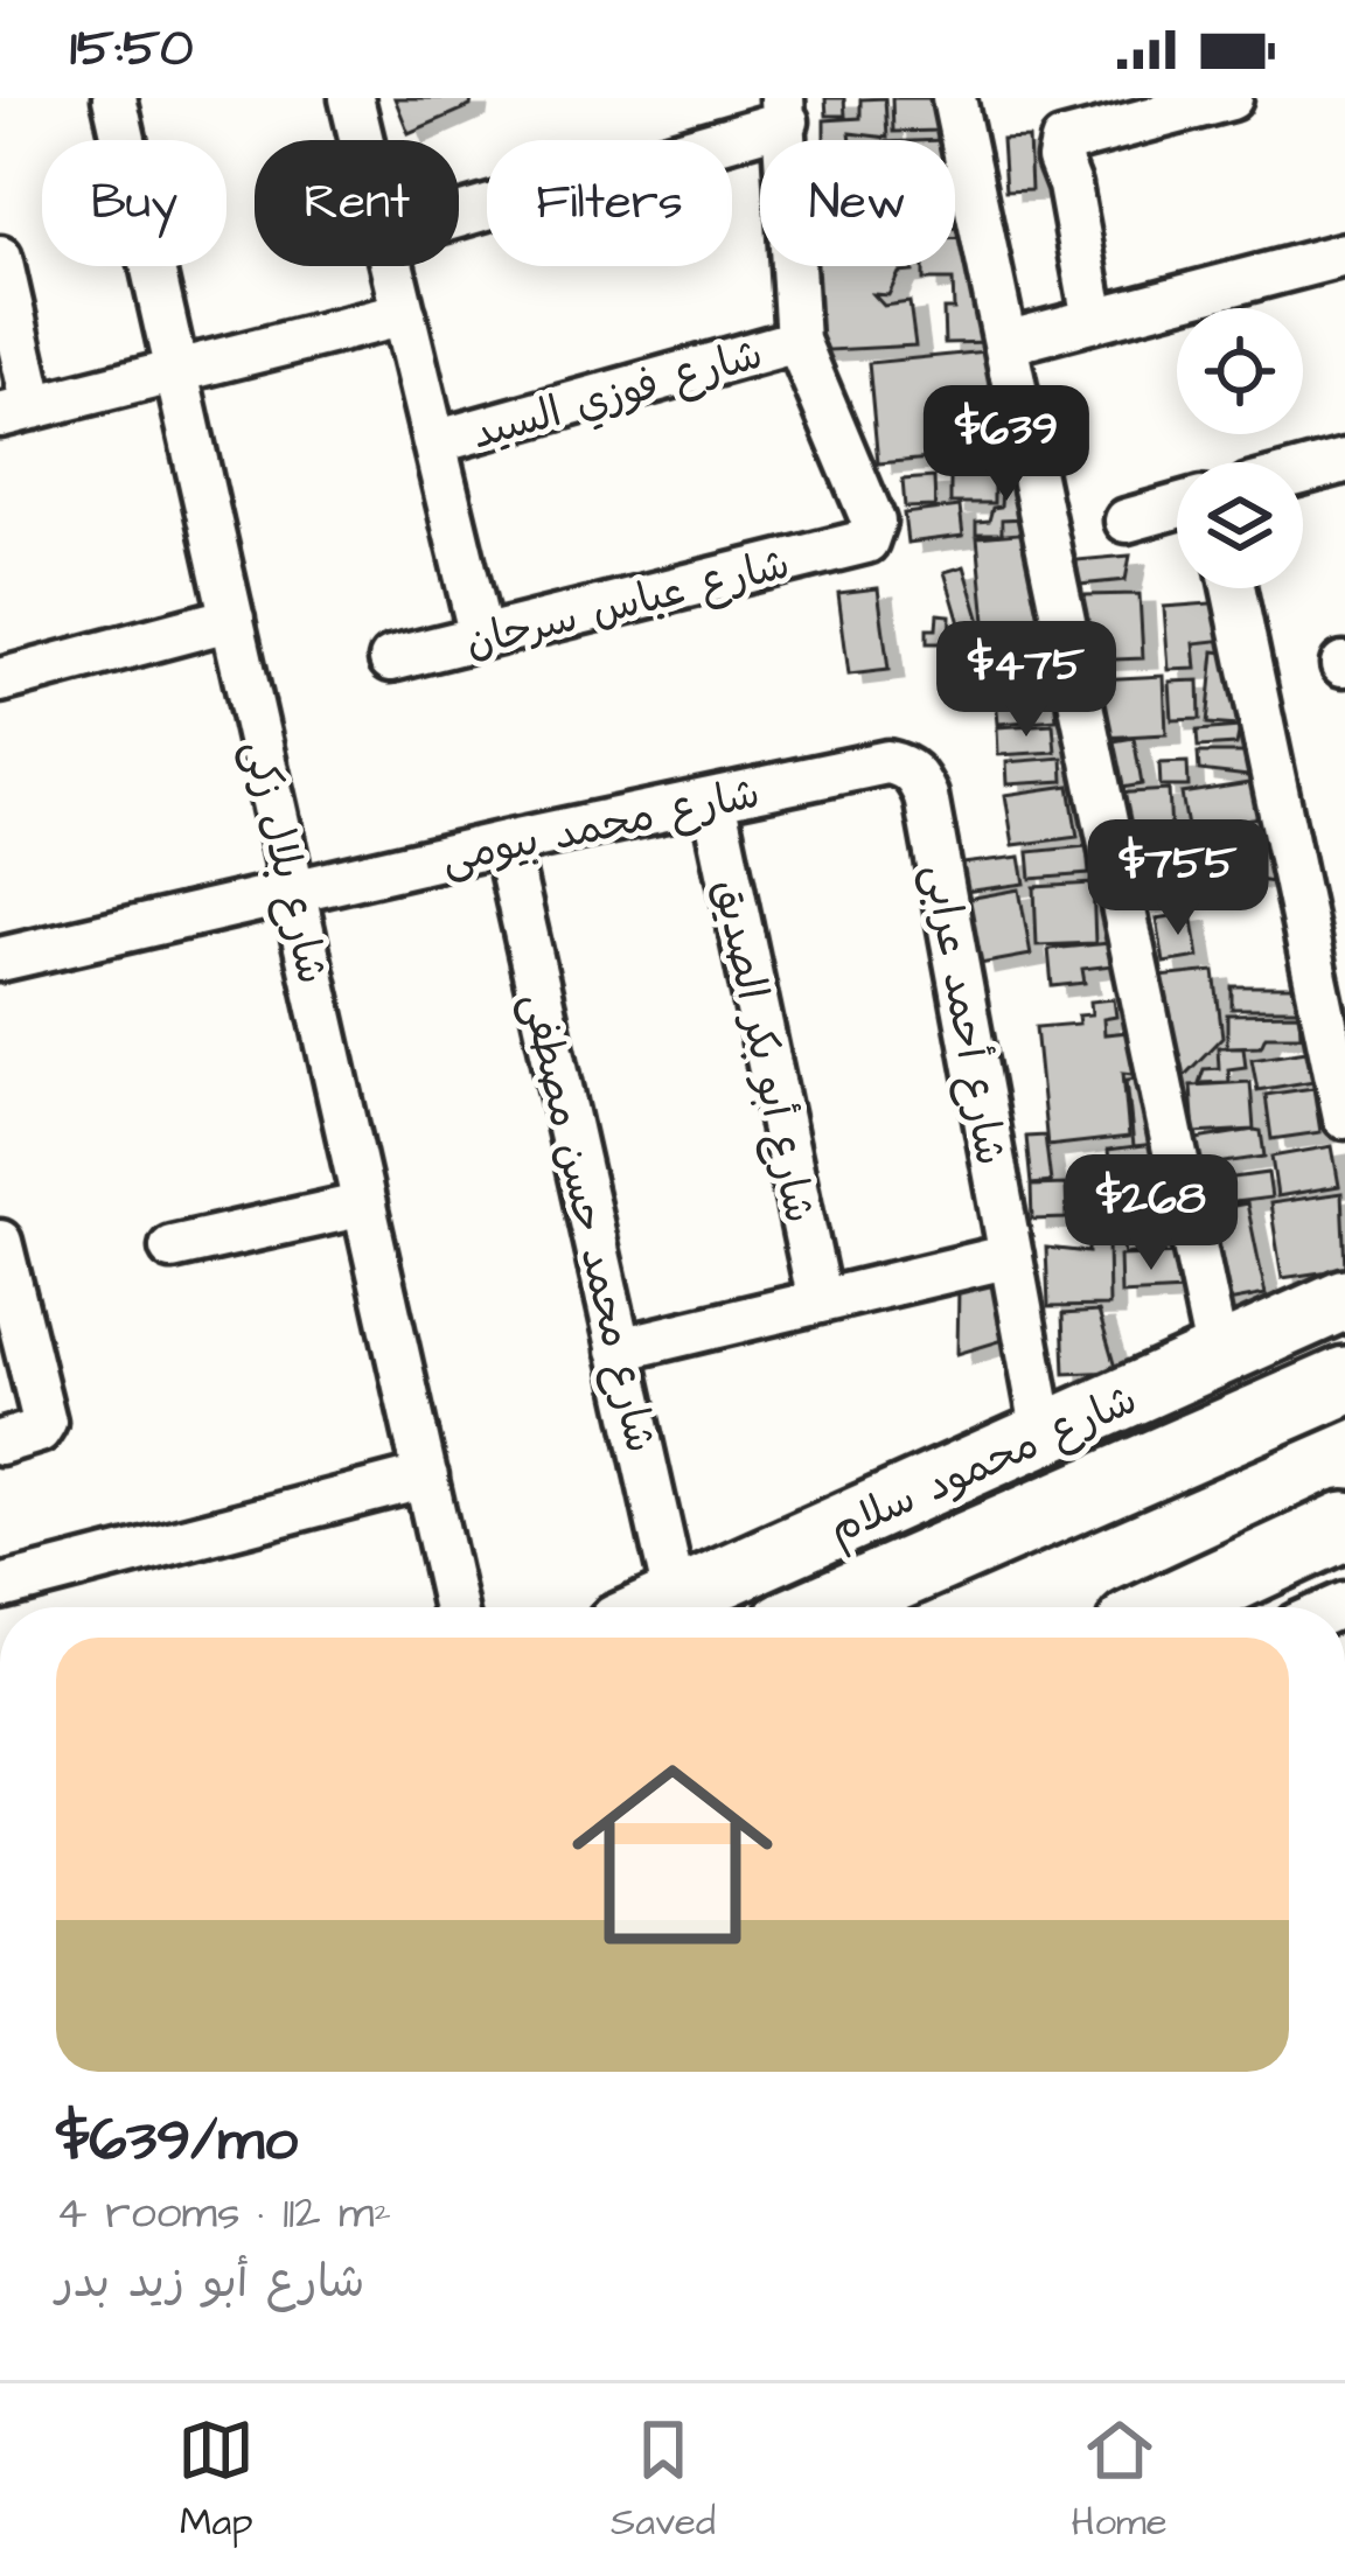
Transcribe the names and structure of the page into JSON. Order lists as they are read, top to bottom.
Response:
{
  "streets": {
    "street": [
      "شارع فوزي السيد",
      "شارع عباس سرحان",
      "شارع محمد بيومى",
      "شارع بلال زكى",
      "شارع أحمد عرابى",
      "شارع أبو بكر الصديق",
      "شارع محمد حسن مصطفى",
      "شارع محمود سلام"
    ]
  },
  "crossings": [
    ["شارع فوزي السيد", "شارع عباس سرحان"],
    ["شارع محمد بيومى", "شارع بلال زكى"],
    ["شارع محمد بيومى", "شارع أحمد عرابى"],
    ["شارع محمد بيومى", "شارع أبو بكر الصديق"],
    ["شارع محمد بيومى", "شارع محمد حسن مصطفى"],
    ["شارع أحمد عرابى", "شارع محمود سلام"],
    ["شارع محمد حسن مصطفى", "شارع محمود سلام"]
  ],
  "page": {
    "status": "15:50",
    "chip": [
      "Buy",
      "Rent",
      "Filters",
      "New"
    ],
    "price": [
      "$639",
      "$475",
      "$755",
      "$268"
    ],
    "list": [
      {
        "name": "$639/mo",
        "note": "4 rooms · 112 m² · شارع أبو زيد بدر"
      }
    ],
    "tabs": ["Map", "Saved", "Home"]
  }
}
